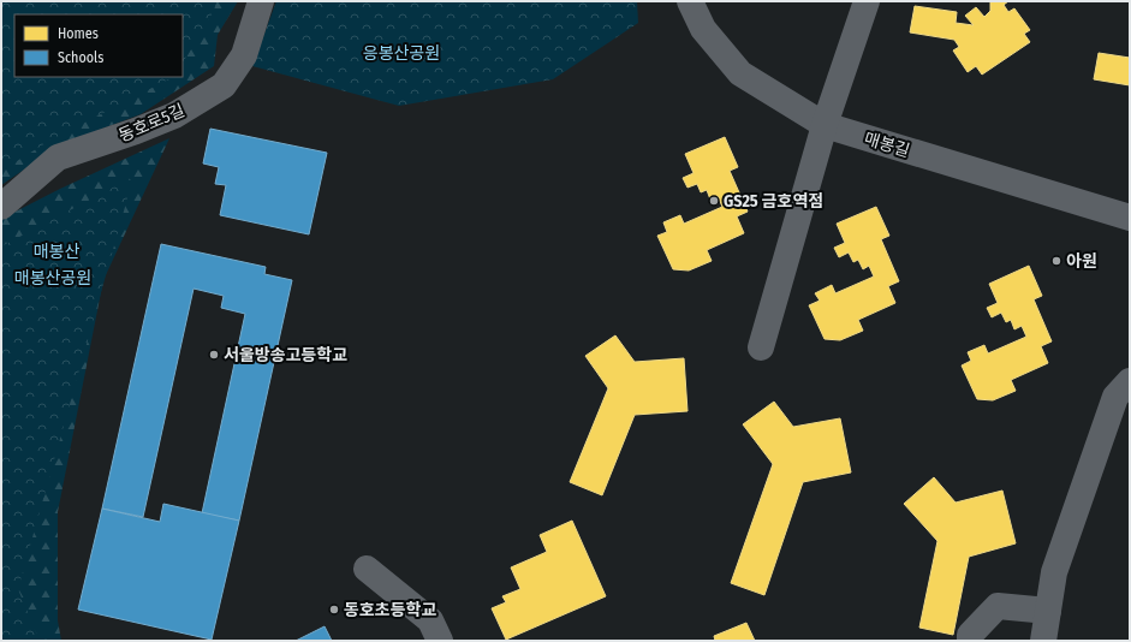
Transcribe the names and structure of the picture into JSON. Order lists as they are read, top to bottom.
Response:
{
  "streets": {
    "street": ["동호로5길", "매봉길"]
  },
  "parks": ["응봉산공원", "매봉산", "매봉산공원"],
  "places": [
    "GS25 금호역점",
    "아원",
    "서울방송고등학교",
    "동호초등학교"
  ],
  "legend": ["Homes", "Schools"]
}
